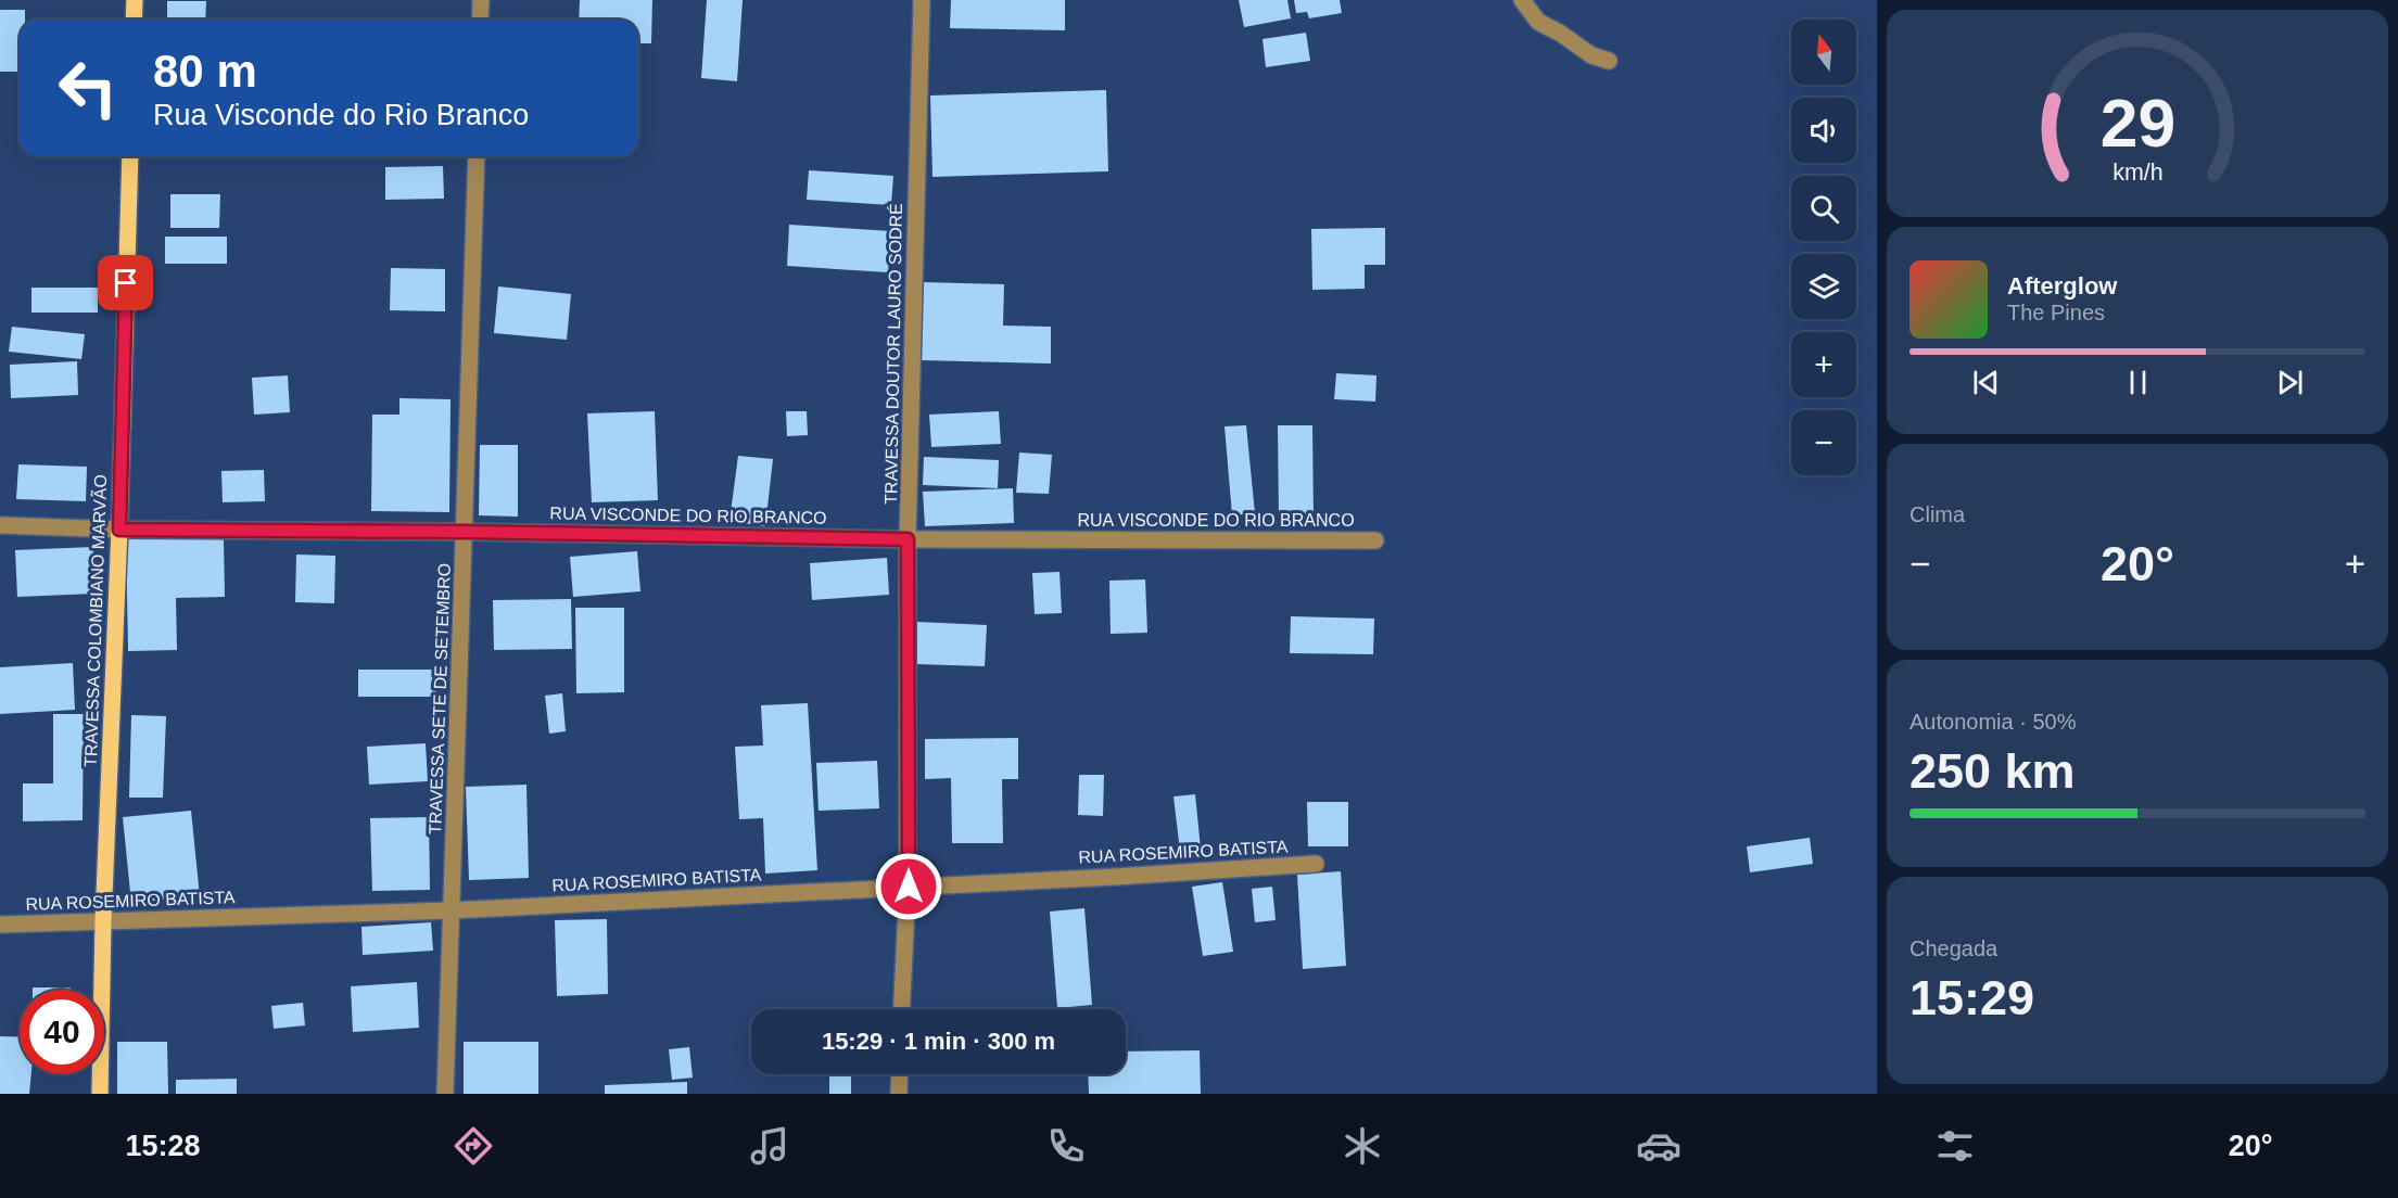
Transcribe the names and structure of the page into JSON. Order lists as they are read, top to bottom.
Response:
{
  "streets": {
    "main road": ["TRAVESSA COLOMBIANO MARVÃO"],
    "street": [
      "TRAVESSA DOUTOR LAURO SODRÉ",
      "RUA VISCONDE DO RIO BRANCO",
      "TRAVESSA SETE DE SETEMBRO",
      "RUA ROSEMIRO BATISTA"
    ]
  },
  "crossings": [
    ["TRAVESSA DOUTOR LAURO SODRÉ", "RUA VISCONDE DO RIO BRANCO"],
    ["TRAVESSA DOUTOR LAURO SODRÉ", "RUA ROSEMIRO BATISTA"],
    ["RUA VISCONDE DO RIO BRANCO", "TRAVESSA COLOMBIANO MARVÃO"],
    ["RUA VISCONDE DO RIO BRANCO", "TRAVESSA SETE DE SETEMBRO"],
    ["TRAVESSA COLOMBIANO MARVÃO", "RUA ROSEMIRO BATISTA"],
    ["TRAVESSA SETE DE SETEMBRO", "RUA ROSEMIRO BATISTA"]
  ],
  "north": "top",
  "page": {
    "map_buttons": ["+", "−"],
    "turn": ["80 m", "Rua Visconde do Rio Branco"],
    "song": ["Afterglow", "The Pines"],
    "tile": [
      "Clima",
      ["Autonomia · 50%", "250 km"],
      ["Chegada", "15:29"]
    ],
    "heat": ["−", "20°", "+"],
    "limit": "40",
    "trip": "15:29 · 1 min · 300 m",
    "tabs": ["15:28", "20°"],
    "gauge": ["29", "km/h"]
  }
}
